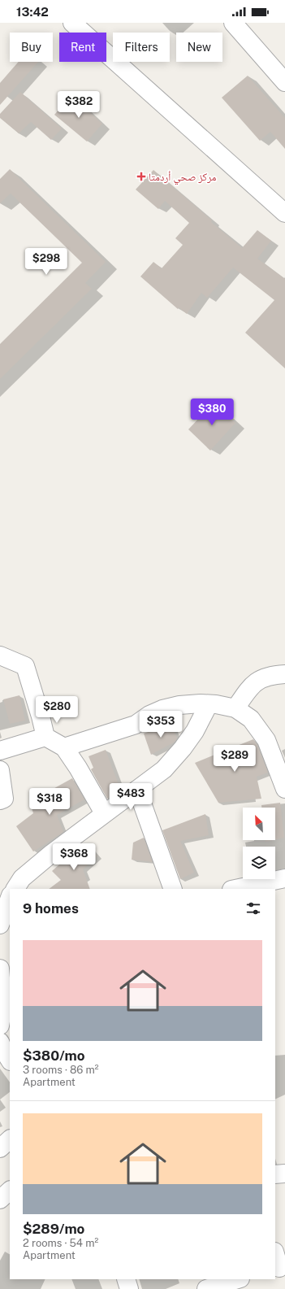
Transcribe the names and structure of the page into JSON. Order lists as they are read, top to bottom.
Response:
{
  "places": {
    "health": ["مركز صحي أردمتا"]
  },
  "north": "top left",
  "page": {
    "status": "13:42",
    "chip": [
      "Buy",
      "Rent",
      "Filters",
      "New"
    ],
    "price": [
      "$382",
      "$298",
      "$380",
      "$280",
      "$353",
      "$289",
      "$483",
      "$318",
      "$368"
    ],
    "heading": "9 homes",
    "list": [
      {
        "name": "$380/mo",
        "note": "3 rooms · 86 m² · Apartment"
      },
      {
        "name": "$289/mo",
        "note": "2 rooms · 54 m² · Apartment"
      }
    ]
  }
}
